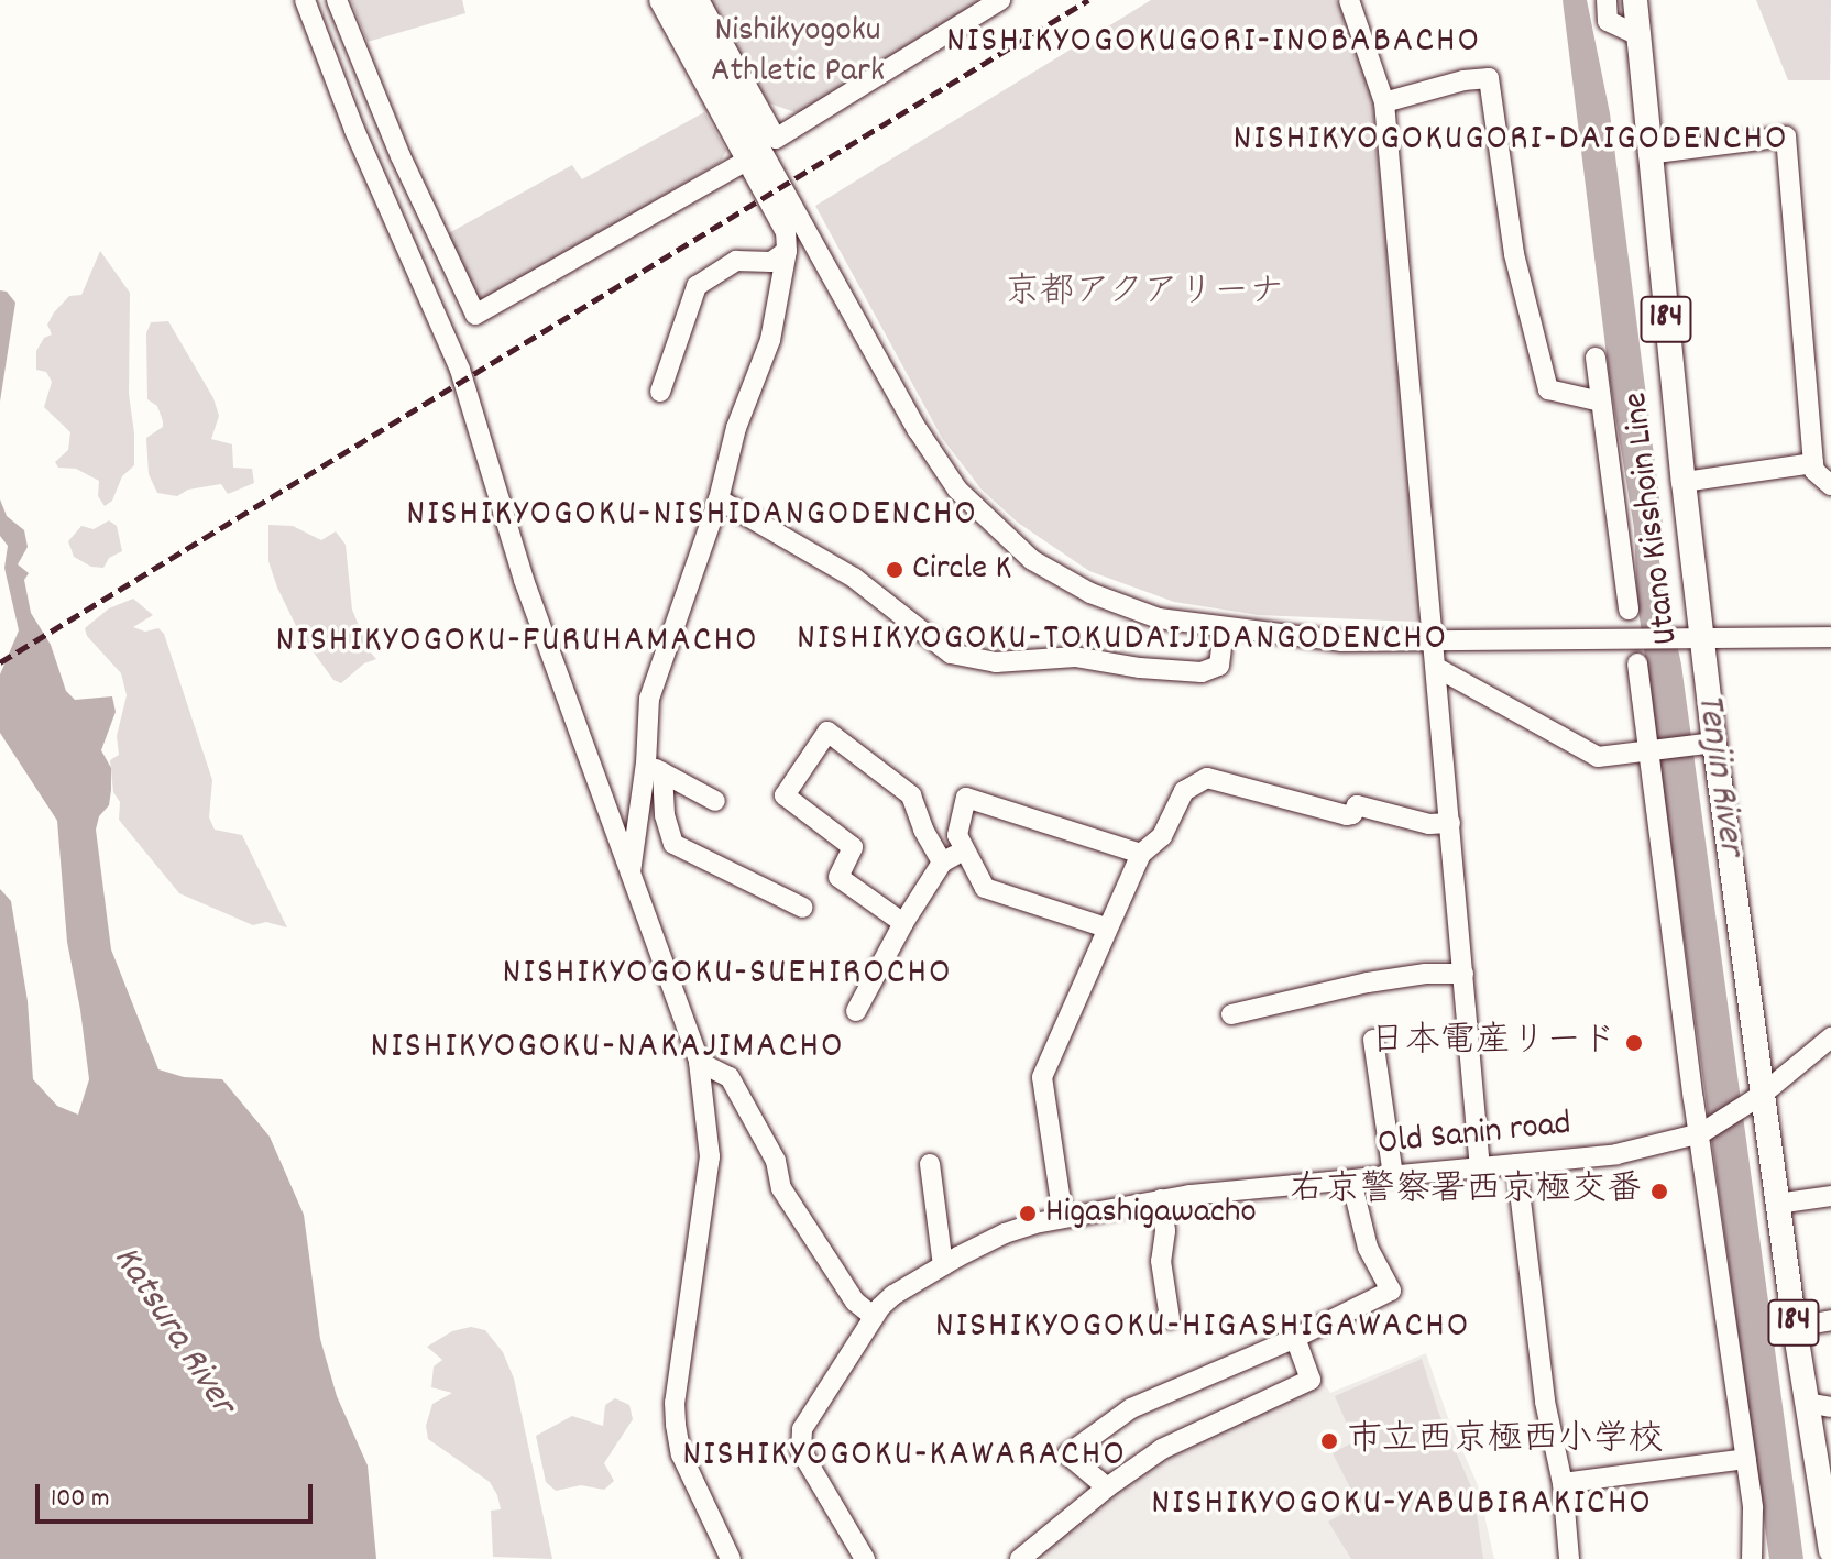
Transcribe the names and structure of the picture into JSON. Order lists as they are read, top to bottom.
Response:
{
  "streets": {
    "main road": ["184", "Utano Kisshoin Line"],
    "street": ["Old Sanin road"]
  },
  "crossings": [
    ["Utano Kisshoin Line", "Old Sanin road"]
  ],
  "districts": [
    "NISHIKYOGOKUGORI-INOBABACHO",
    "NISHIKYOGOKUGORI-DAIGODENCHO",
    "NISHIKYOGOKU-NISHIDANGODENCHO",
    "NISHIKYOGOKU-TOKUDAIJIDANGODENCHO",
    "NISHIKYOGOKU-FURUHAMACHO",
    "NISHIKYOGOKU-SUEHIROCHO",
    "NISHIKYOGOKU-NAKAJIMACHO",
    "NISHIKYOGOKU-HIGASHIGAWACHO",
    "NISHIKYOGOKU-KAWARACHO",
    "NISHIKYOGOKU-YABUBIRAKICHO"
  ],
  "water": ["Tenjin River", "Katsura River"],
  "parks": ["Nishikyogoku Athletic Park", "京都アクアリーナ"],
  "places": [
    "Circle K",
    "日本電産リード",
    "右京警察署西京極交番",
    "Higashigawacho",
    "市立西京極西小学校"
  ],
  "scale_bar": "100 m"
}
